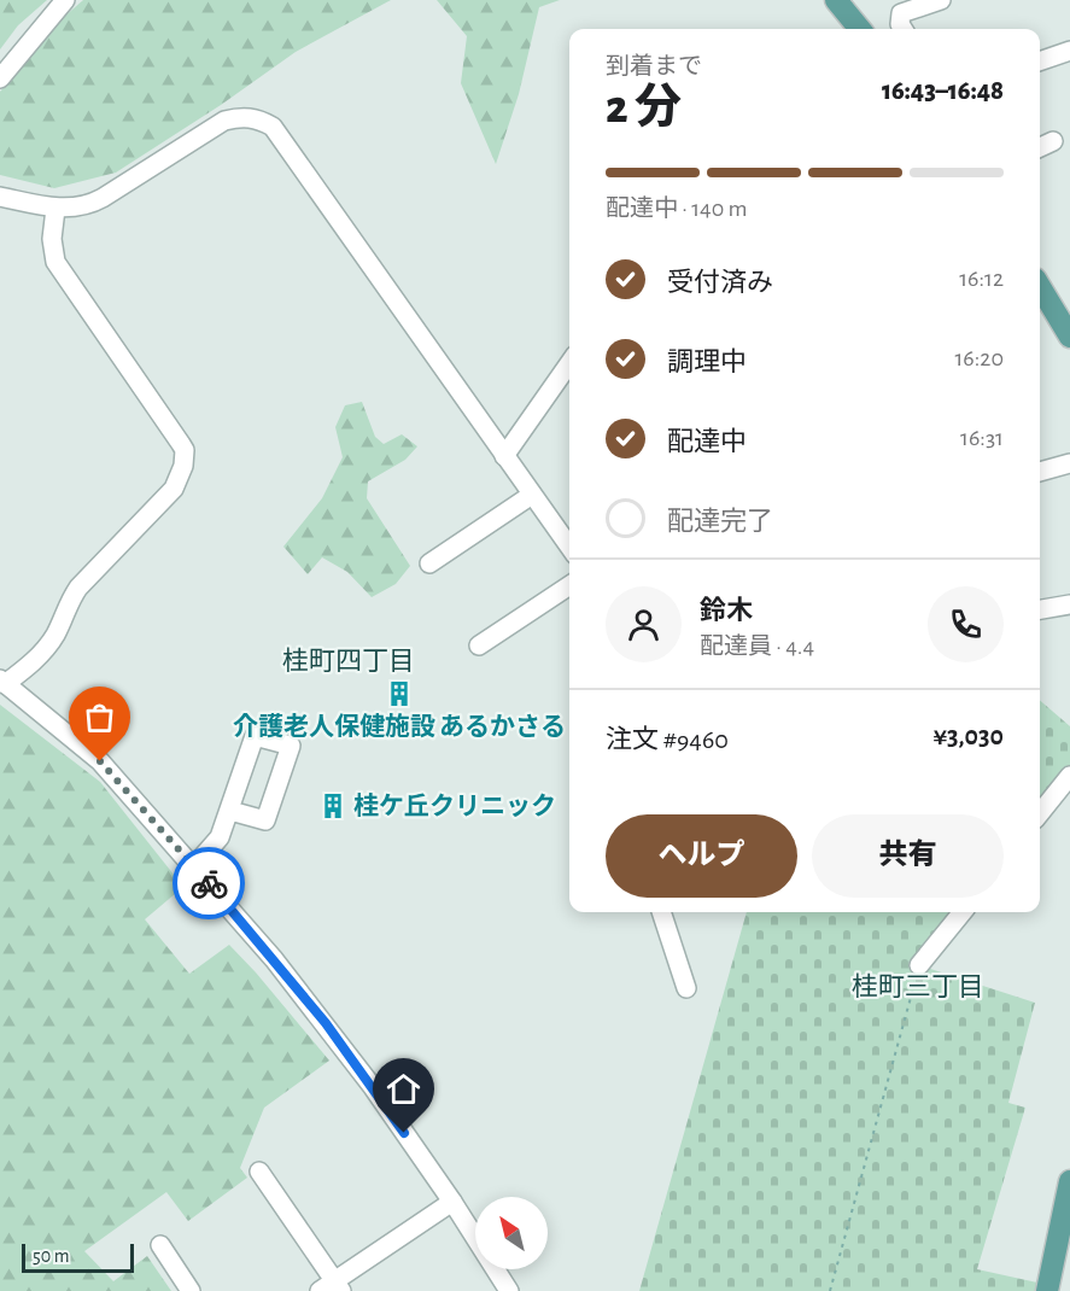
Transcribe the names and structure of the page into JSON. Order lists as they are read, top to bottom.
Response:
{
  "districts": ["桂町四丁目", "桂町三丁目"],
  "places": {
    "building": ["介護老人保健施設 あるかさる", "桂ケ丘クリニック"]
  },
  "scale_bar": "50 m",
  "north": "top left",
  "page": {
    "heading": ["2 分", "到着まで", "16:43–16:48"],
    "panel": [
      "鈴木",
      "配達員 · 4.4",
      "注文 #9460",
      "¥3,030"
    ],
    "bar": "配達中 · 140 m",
    "list": [
      ["受付済み", "16:12"],
      ["調理中", "16:20"],
      ["配達中", "16:31"],
      "配達完了"
    ],
    "buttons": ["ヘルプ", "共有"],
    "scale": "50 m"
  }
}
